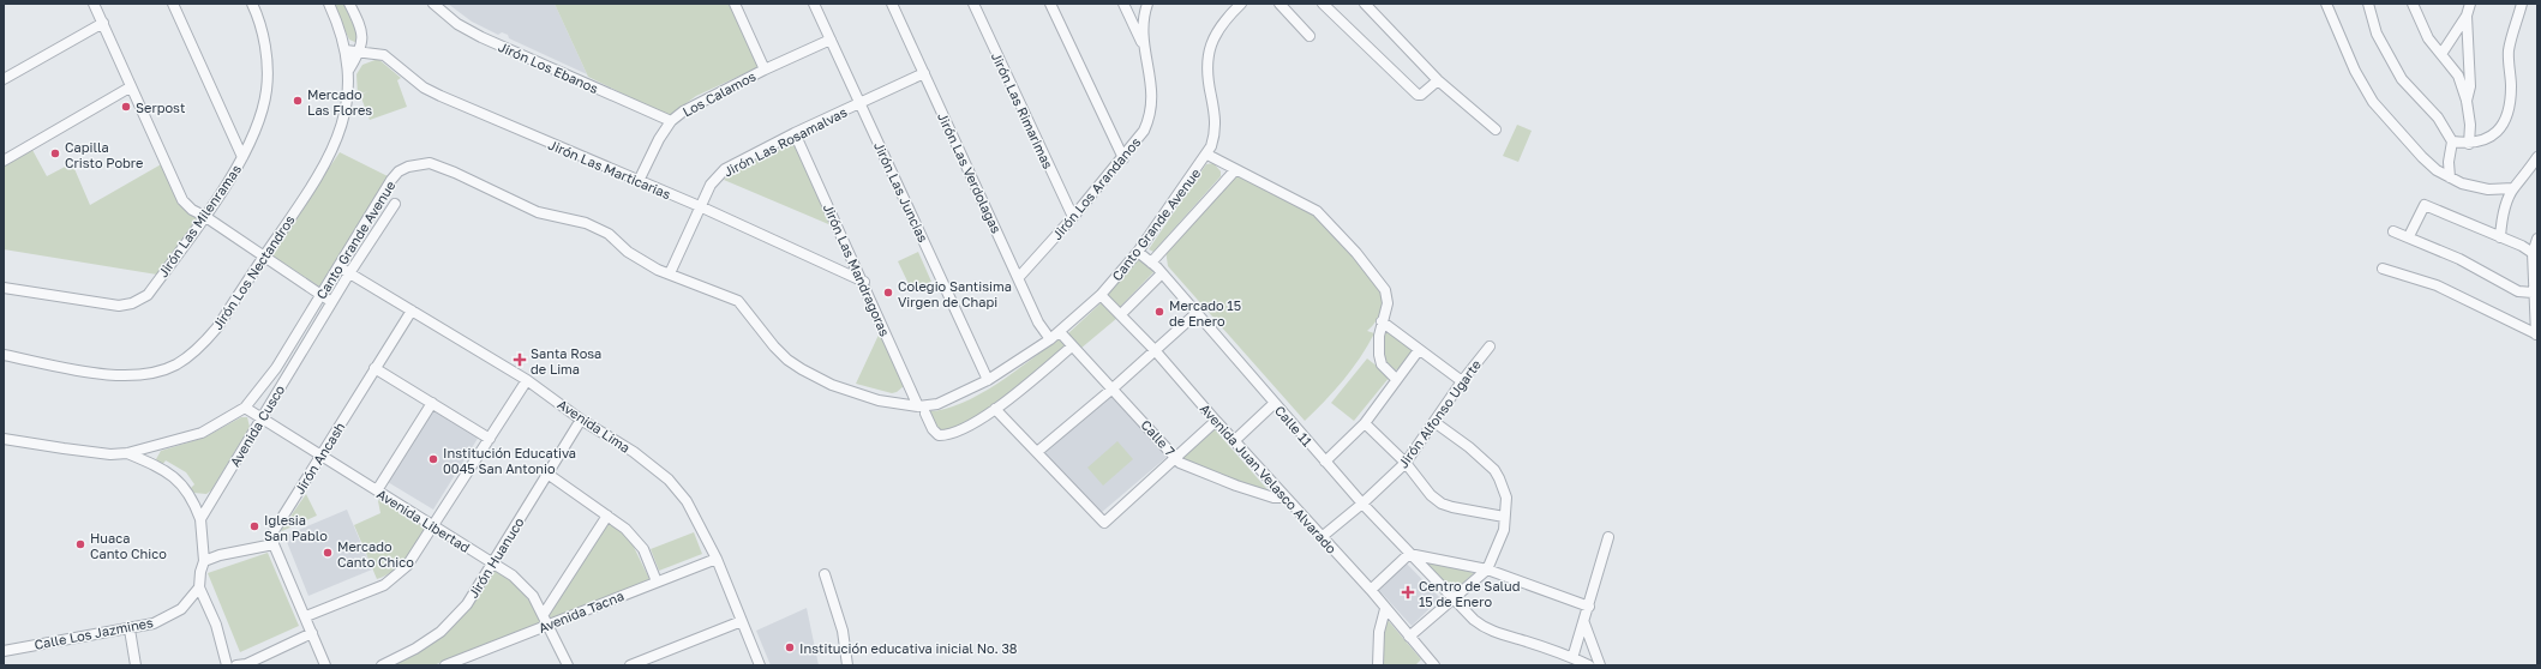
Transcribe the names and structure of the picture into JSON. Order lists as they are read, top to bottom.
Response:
{
  "streets": {
    "street": [
      "Jirón Los Ebanos",
      "Los Calamos",
      "Jirón Las Rimarimas",
      "Jirón Las Rosamalvas",
      "Jirón Las Marticarias",
      "Jirón Las Verdolagas",
      "Jirón Los Arandanos",
      "Jirón Las Juncias",
      "Jirón Las Milenramas",
      "Canto Grande Avenue",
      "Jirón Las Mandragoras",
      "Jirón Los Nectandros",
      "Jirón Alfonso Ugarte",
      "Avenida Cusco",
      "Avenida Lima",
      "Calle 11",
      "Calle 7",
      "Jirón Ancash",
      "Avenida Juan Velasco Alvarado",
      "Avenida Libertad",
      "Jirón Huanuco",
      "Avenida Tacna",
      "Calle Los Jazmines"
    ]
  },
  "crossings": [
    ["Jirón Los Ebanos", "Los Calamos"],
    ["Los Calamos", "Jirón Las Marticarias"],
    ["Los Calamos", "Jirón Las Juncias"],
    ["Jirón Las Rimarimas", "Jirón Los Arandanos"],
    ["Jirón Las Rosamalvas", "Jirón Las Marticarias"],
    ["Jirón Las Rosamalvas", "Jirón Las Verdolagas"],
    ["Jirón Las Rosamalvas", "Jirón Las Juncias"],
    ["Jirón Las Rosamalvas", "Canto Grande Avenue"],
    ["Jirón Las Rosamalvas", "Jirón Las Mandragoras"],
    ["Jirón Las Marticarias", "Jirón Las Mandragoras"],
    ["Jirón Las Marticarias", "Jirón Los Nectandros"],
    ["Jirón Las Verdolagas", "Jirón Los Arandanos"],
    ["Jirón Las Verdolagas", "Canto Grande Avenue"],
    ["Jirón Las Juncias", "Canto Grande Avenue"],
    ["Canto Grande Avenue", "Jirón Las Mandragoras"],
    ["Canto Grande Avenue", "Avenida Lima"],
    ["Canto Grande Avenue", "Calle 11"],
    ["Canto Grande Avenue", "Calle 7"],
    ["Canto Grande Avenue", "Avenida Juan Velasco Alvarado"],
    ["Canto Grande Avenue", "Avenida Libertad"],
    ["Jirón Las Mandragoras", "Calle 7"],
    ["Jirón Alfonso Ugarte", "Calle 11"],
    ["Jirón Alfonso Ugarte", "Avenida Juan Velasco Alvarado"],
    ["Avenida Cusco", "Avenida Lima"],
    ["Avenida Cusco", "Avenida Libertad"],
    ["Avenida Lima", "Jirón Ancash"],
    ["Avenida Lima", "Jirón Huanuco"],
    ["Avenida Lima", "Avenida Tacna"],
    ["Calle 7", "Avenida Juan Velasco Alvarado"],
    ["Jirón Ancash", "Avenida Libertad"],
    ["Avenida Libertad", "Jirón Huanuco"],
    ["Avenida Libertad", "Avenida Tacna"]
  ],
  "places": {
    "other": [
      "Mercado Las Flores",
      "Serpost",
      "Capilla Cristo Pobre",
      "Colegio Santisima Virgen de Chapi",
      "Mercado 15 de Enero",
      "Institución Educativa 0045 San Antonio",
      "Iglesia San Pablo",
      "Huaca Canto Chico",
      "Mercado Canto Chico",
      "Institución educativa inicial No. 38"
    ],
    "health": ["Santa Rosa de Lima", "Centro de Salud 15 de Enero"]
  }
}
